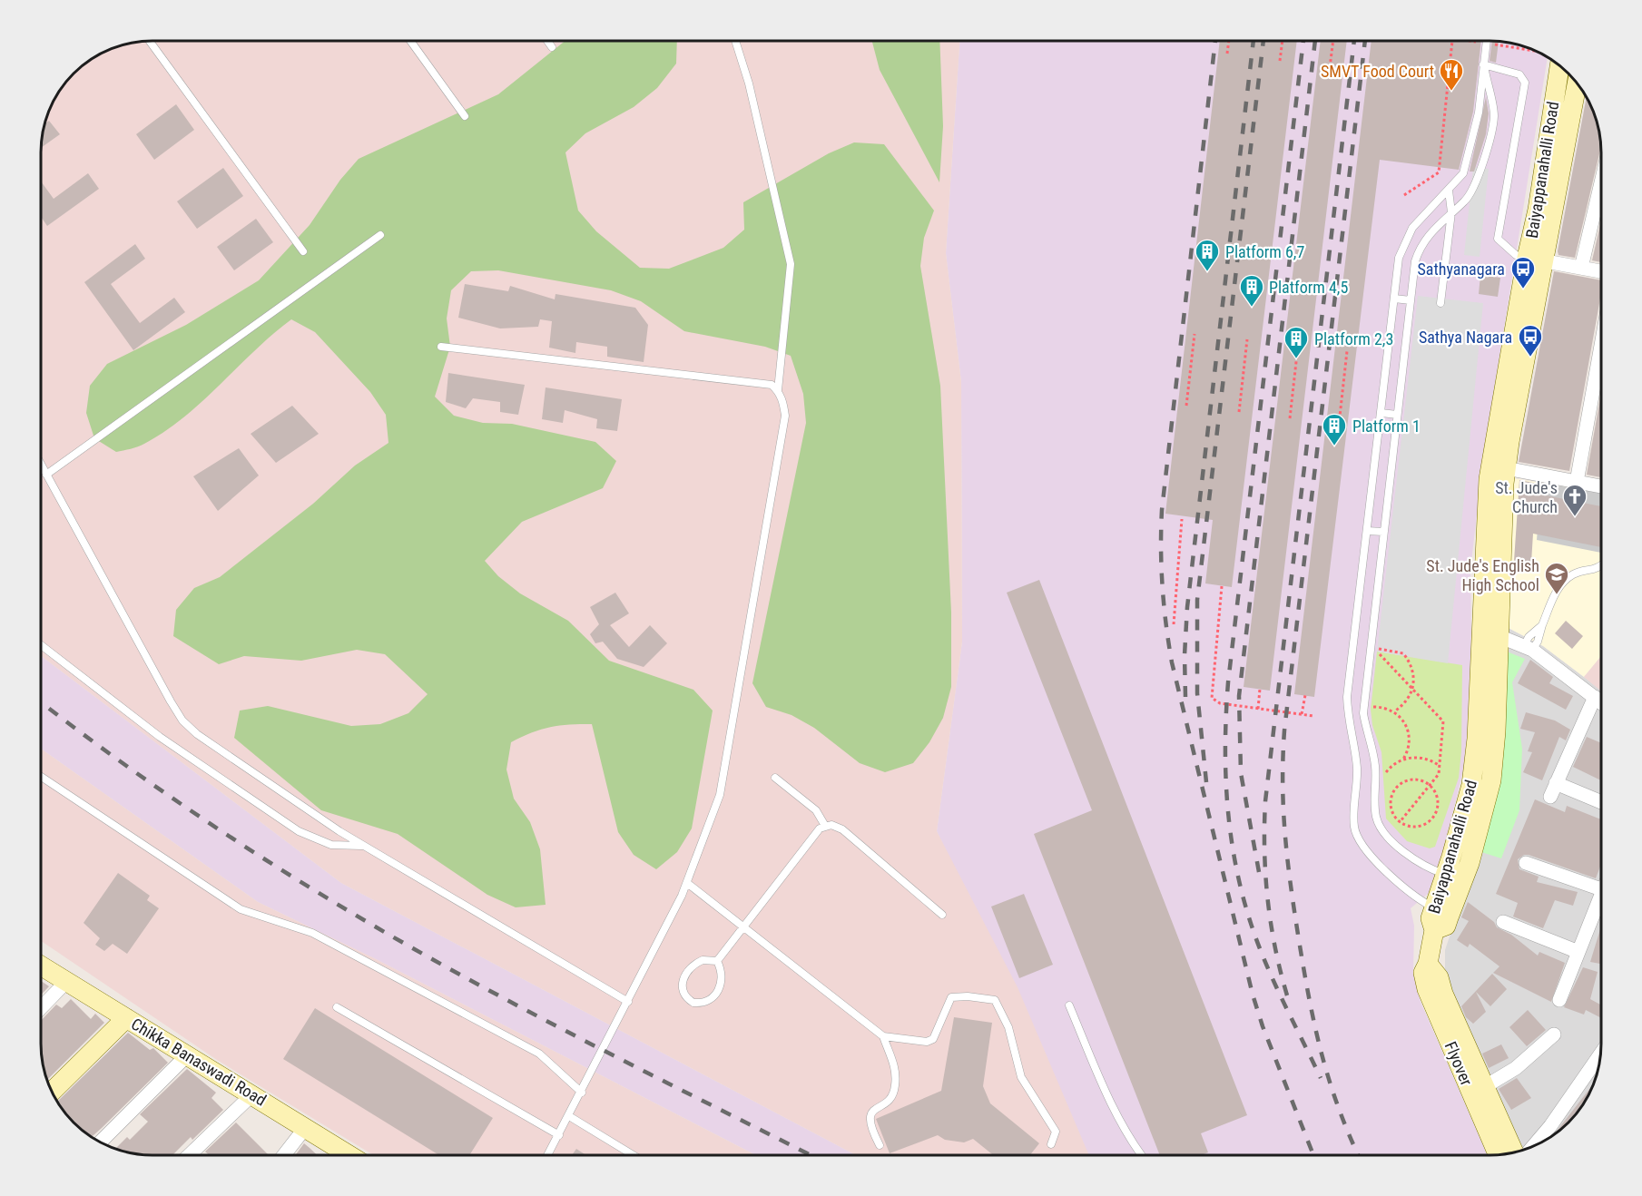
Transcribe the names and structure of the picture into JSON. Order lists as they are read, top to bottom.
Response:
{
  "streets": {
    "street": ["Baiyappanahalli Road", "Chikka Banaswadi Road", "Flyover"]
  },
  "crossings": [
    ["Baiyappanahalli Road", "Flyover"]
  ],
  "places": {
    "restaurant": ["SMVT Food Court"],
    "building": [
      "Platform 6,7",
      "Platform 4,5",
      "Platform 2,3",
      "Platform 1"
    ],
    "bus stop": ["Sathyanagara", "Sathya Nagara"],
    "church": ["St. Jude's Church"],
    "school or university": ["St. Jude's English High School"]
  }
}
